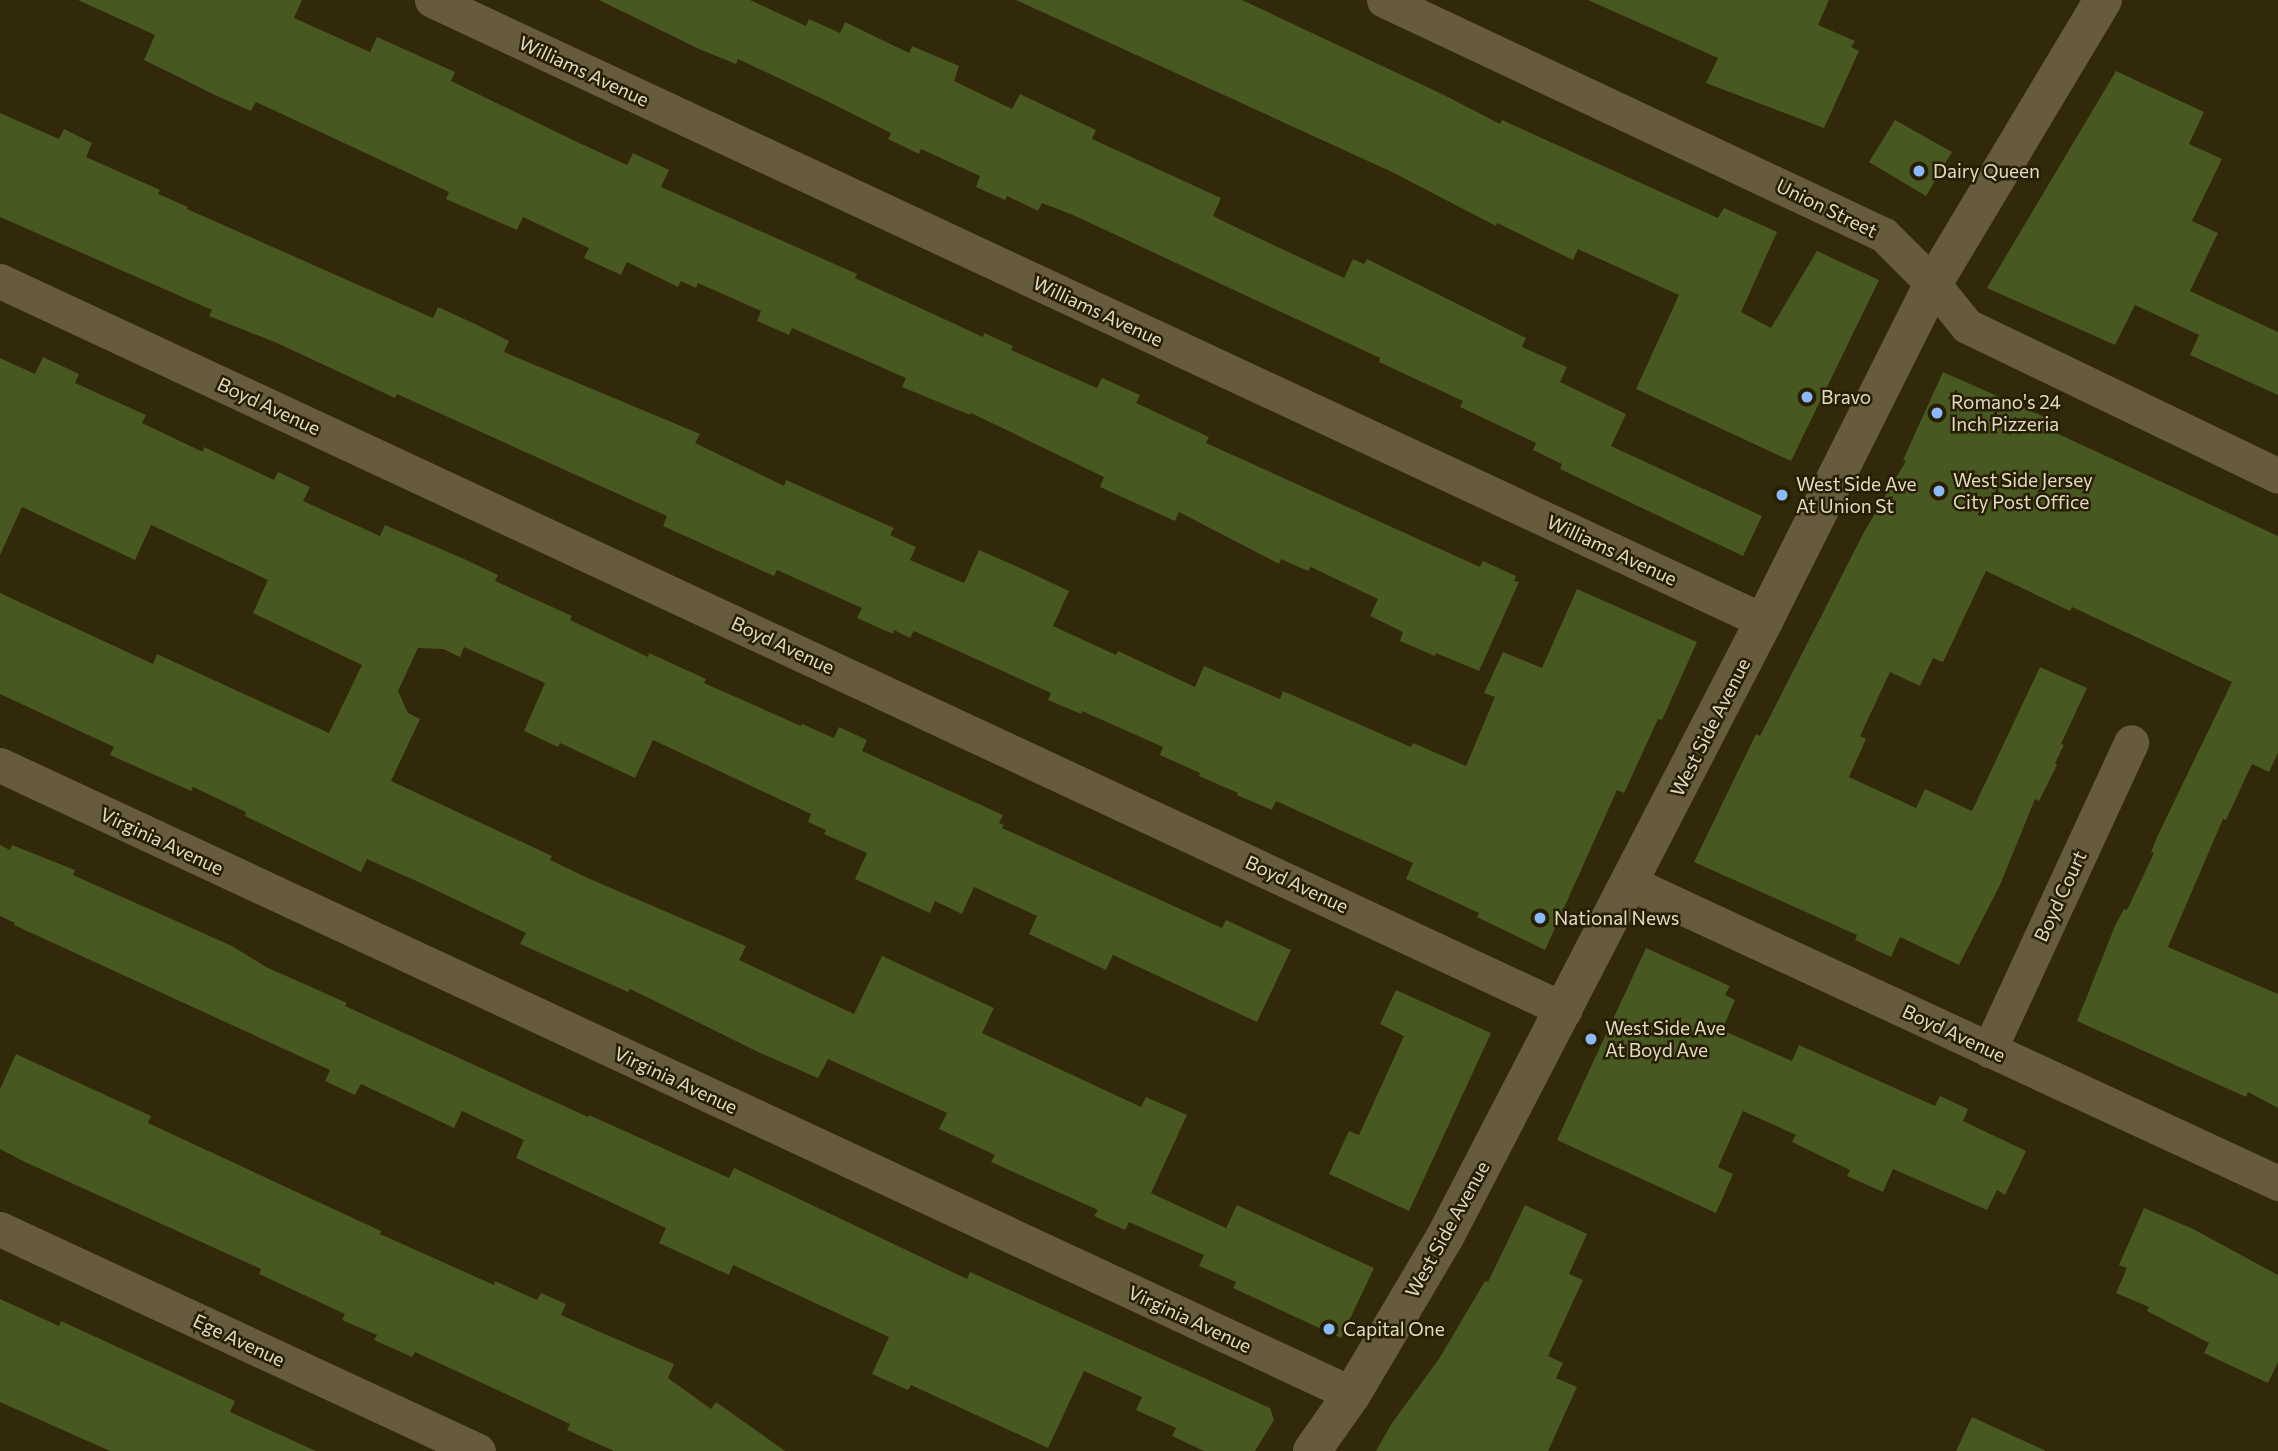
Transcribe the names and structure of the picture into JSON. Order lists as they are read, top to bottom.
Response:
{
  "streets": {
    "main road": ["West Side Avenue"],
    "street": [
      "Williams Avenue",
      "Union Street",
      "Boyd Avenue",
      "Virginia Avenue",
      "Boyd Court",
      "Ege Avenue"
    ]
  },
  "crossings": [
    ["Williams Avenue", "West Side Avenue"],
    ["Union Street", "West Side Avenue"],
    ["Boyd Avenue", "West Side Avenue"],
    ["Boyd Avenue", "Boyd Court"],
    ["West Side Avenue", "Virginia Avenue"]
  ],
  "places": [
    "Dairy Queen",
    "Bravo",
    "Romano's 24 Inch Pizzeria",
    "West Side Jersey City Post Office",
    "West Side Ave At Union St",
    "National News",
    "West Side Ave At Boyd Ave",
    "Capital One"
  ]
}
